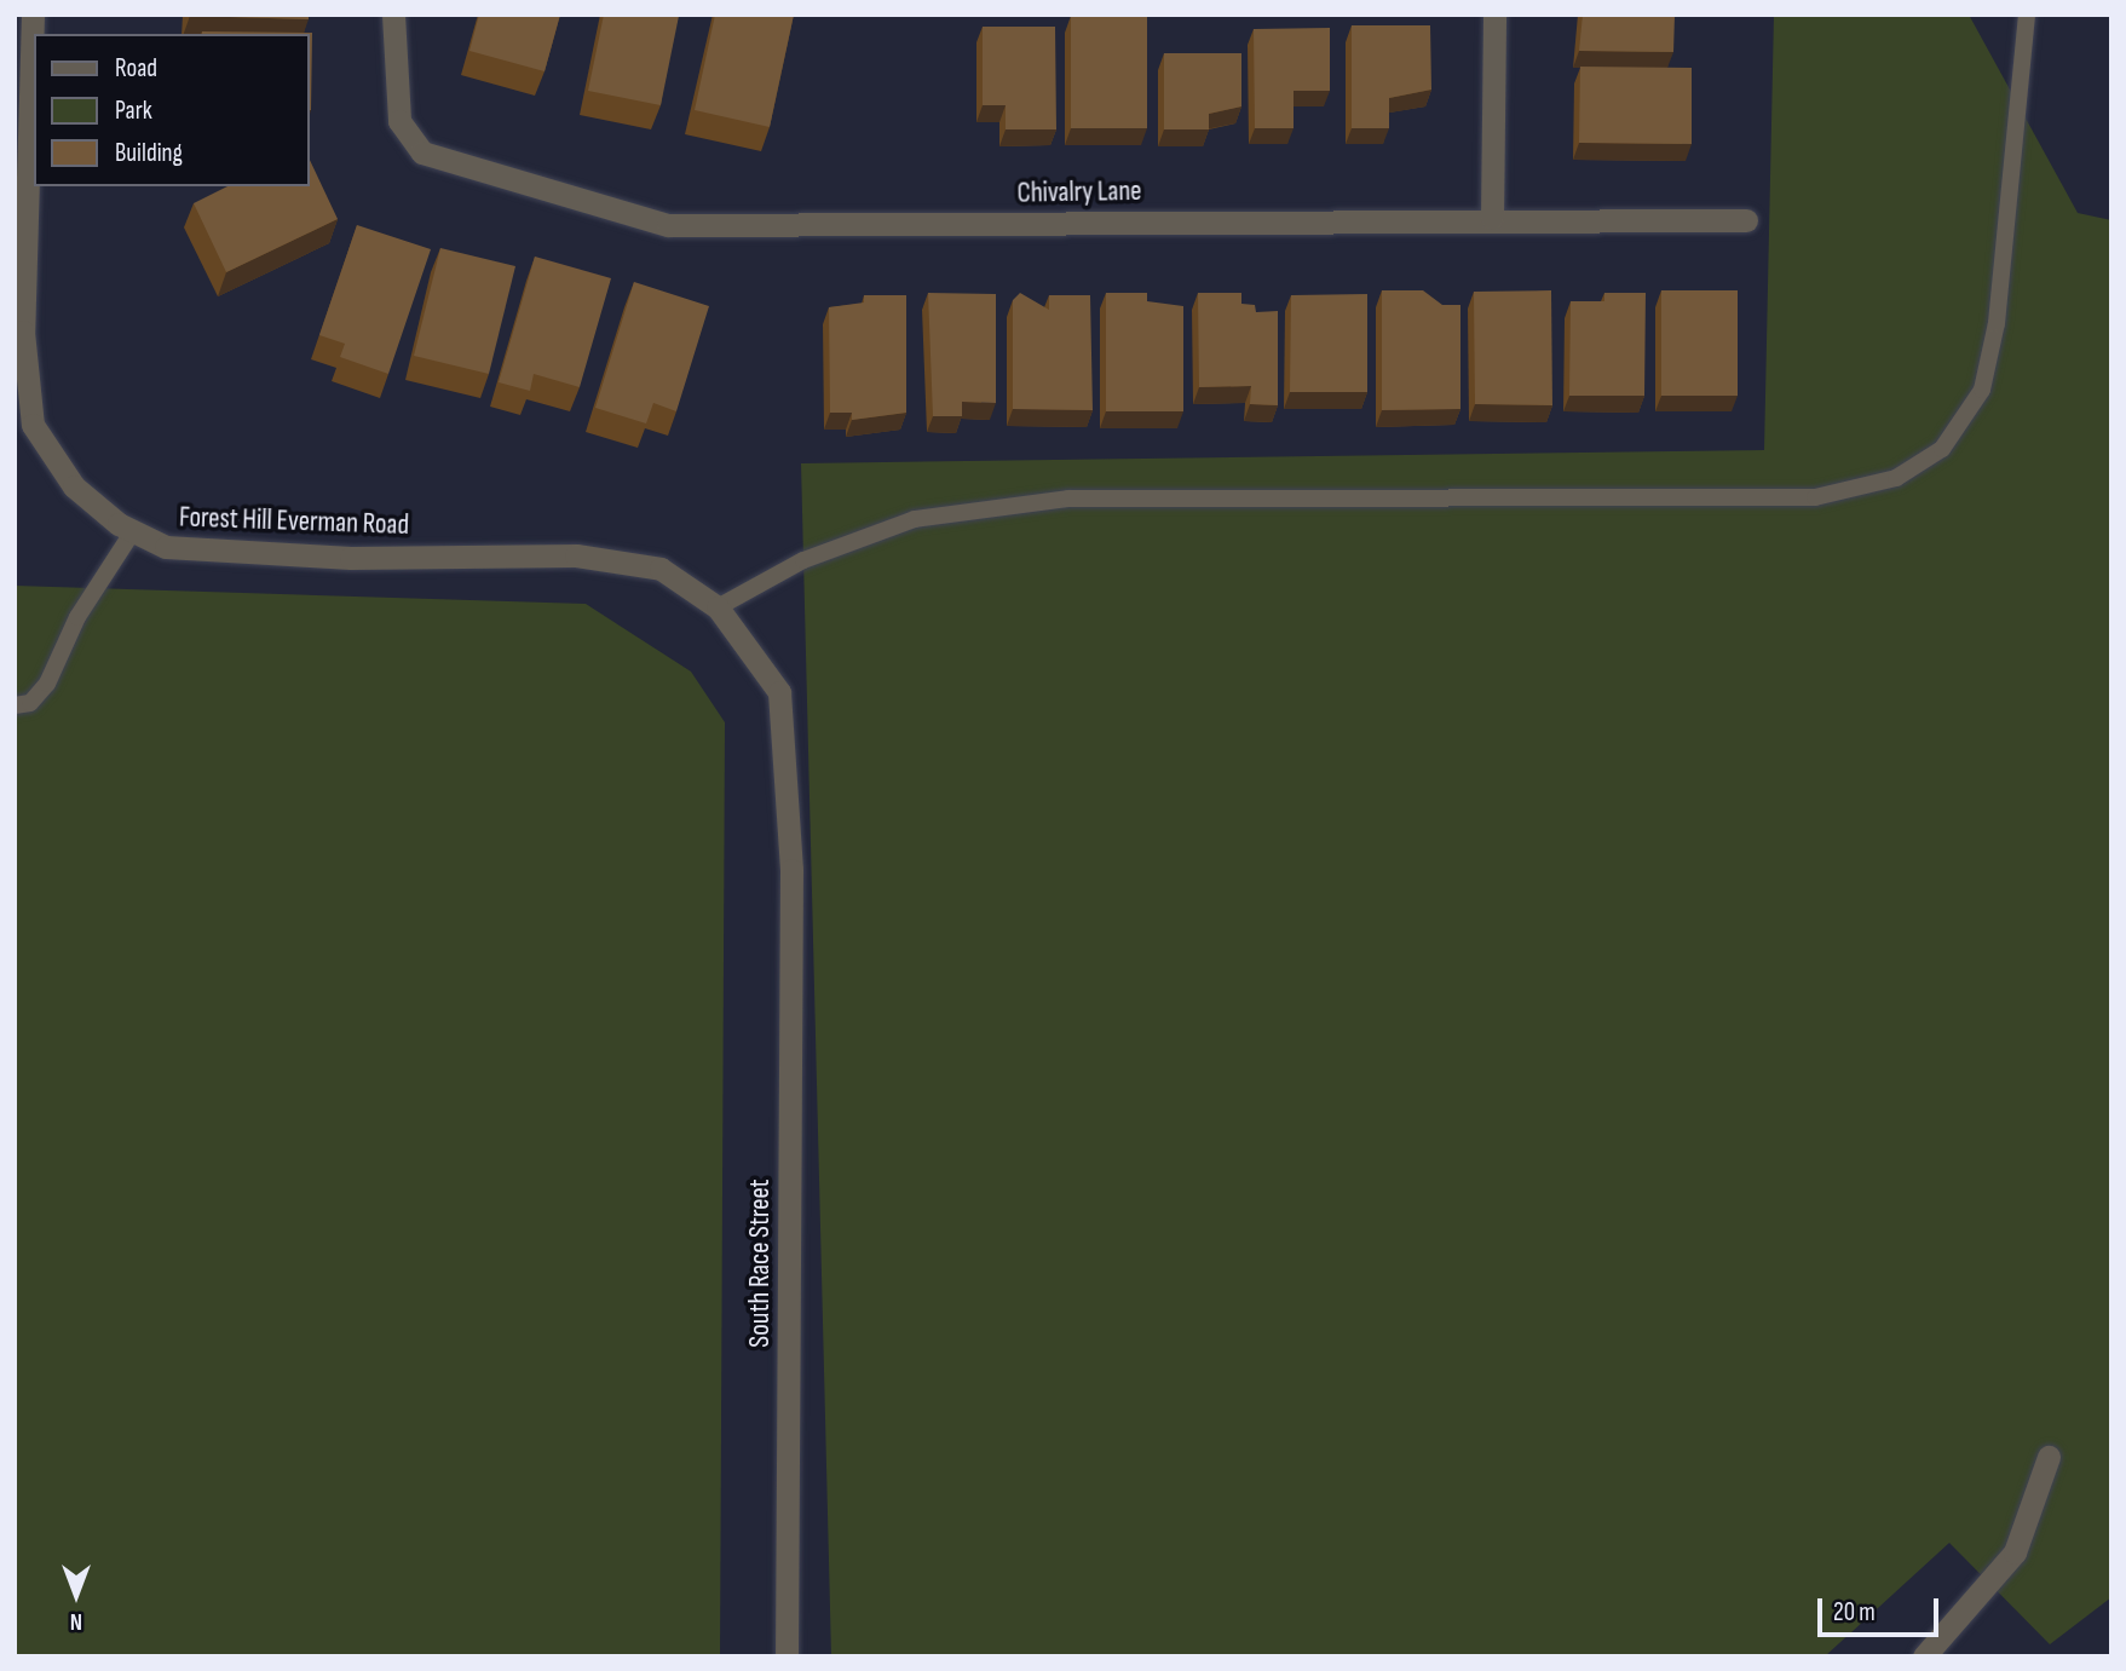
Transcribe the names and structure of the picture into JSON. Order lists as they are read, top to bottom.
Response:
{
  "streets": {
    "street": ["Chivalry Lane", "Forest Hill Everman Road", "South Race Street"]
  },
  "crossings": [
    ["Forest Hill Everman Road", "South Race Street"]
  ],
  "legend": ["Road", "Park", "Building"],
  "scale_bar": "20 m",
  "north": "bottom"
}
